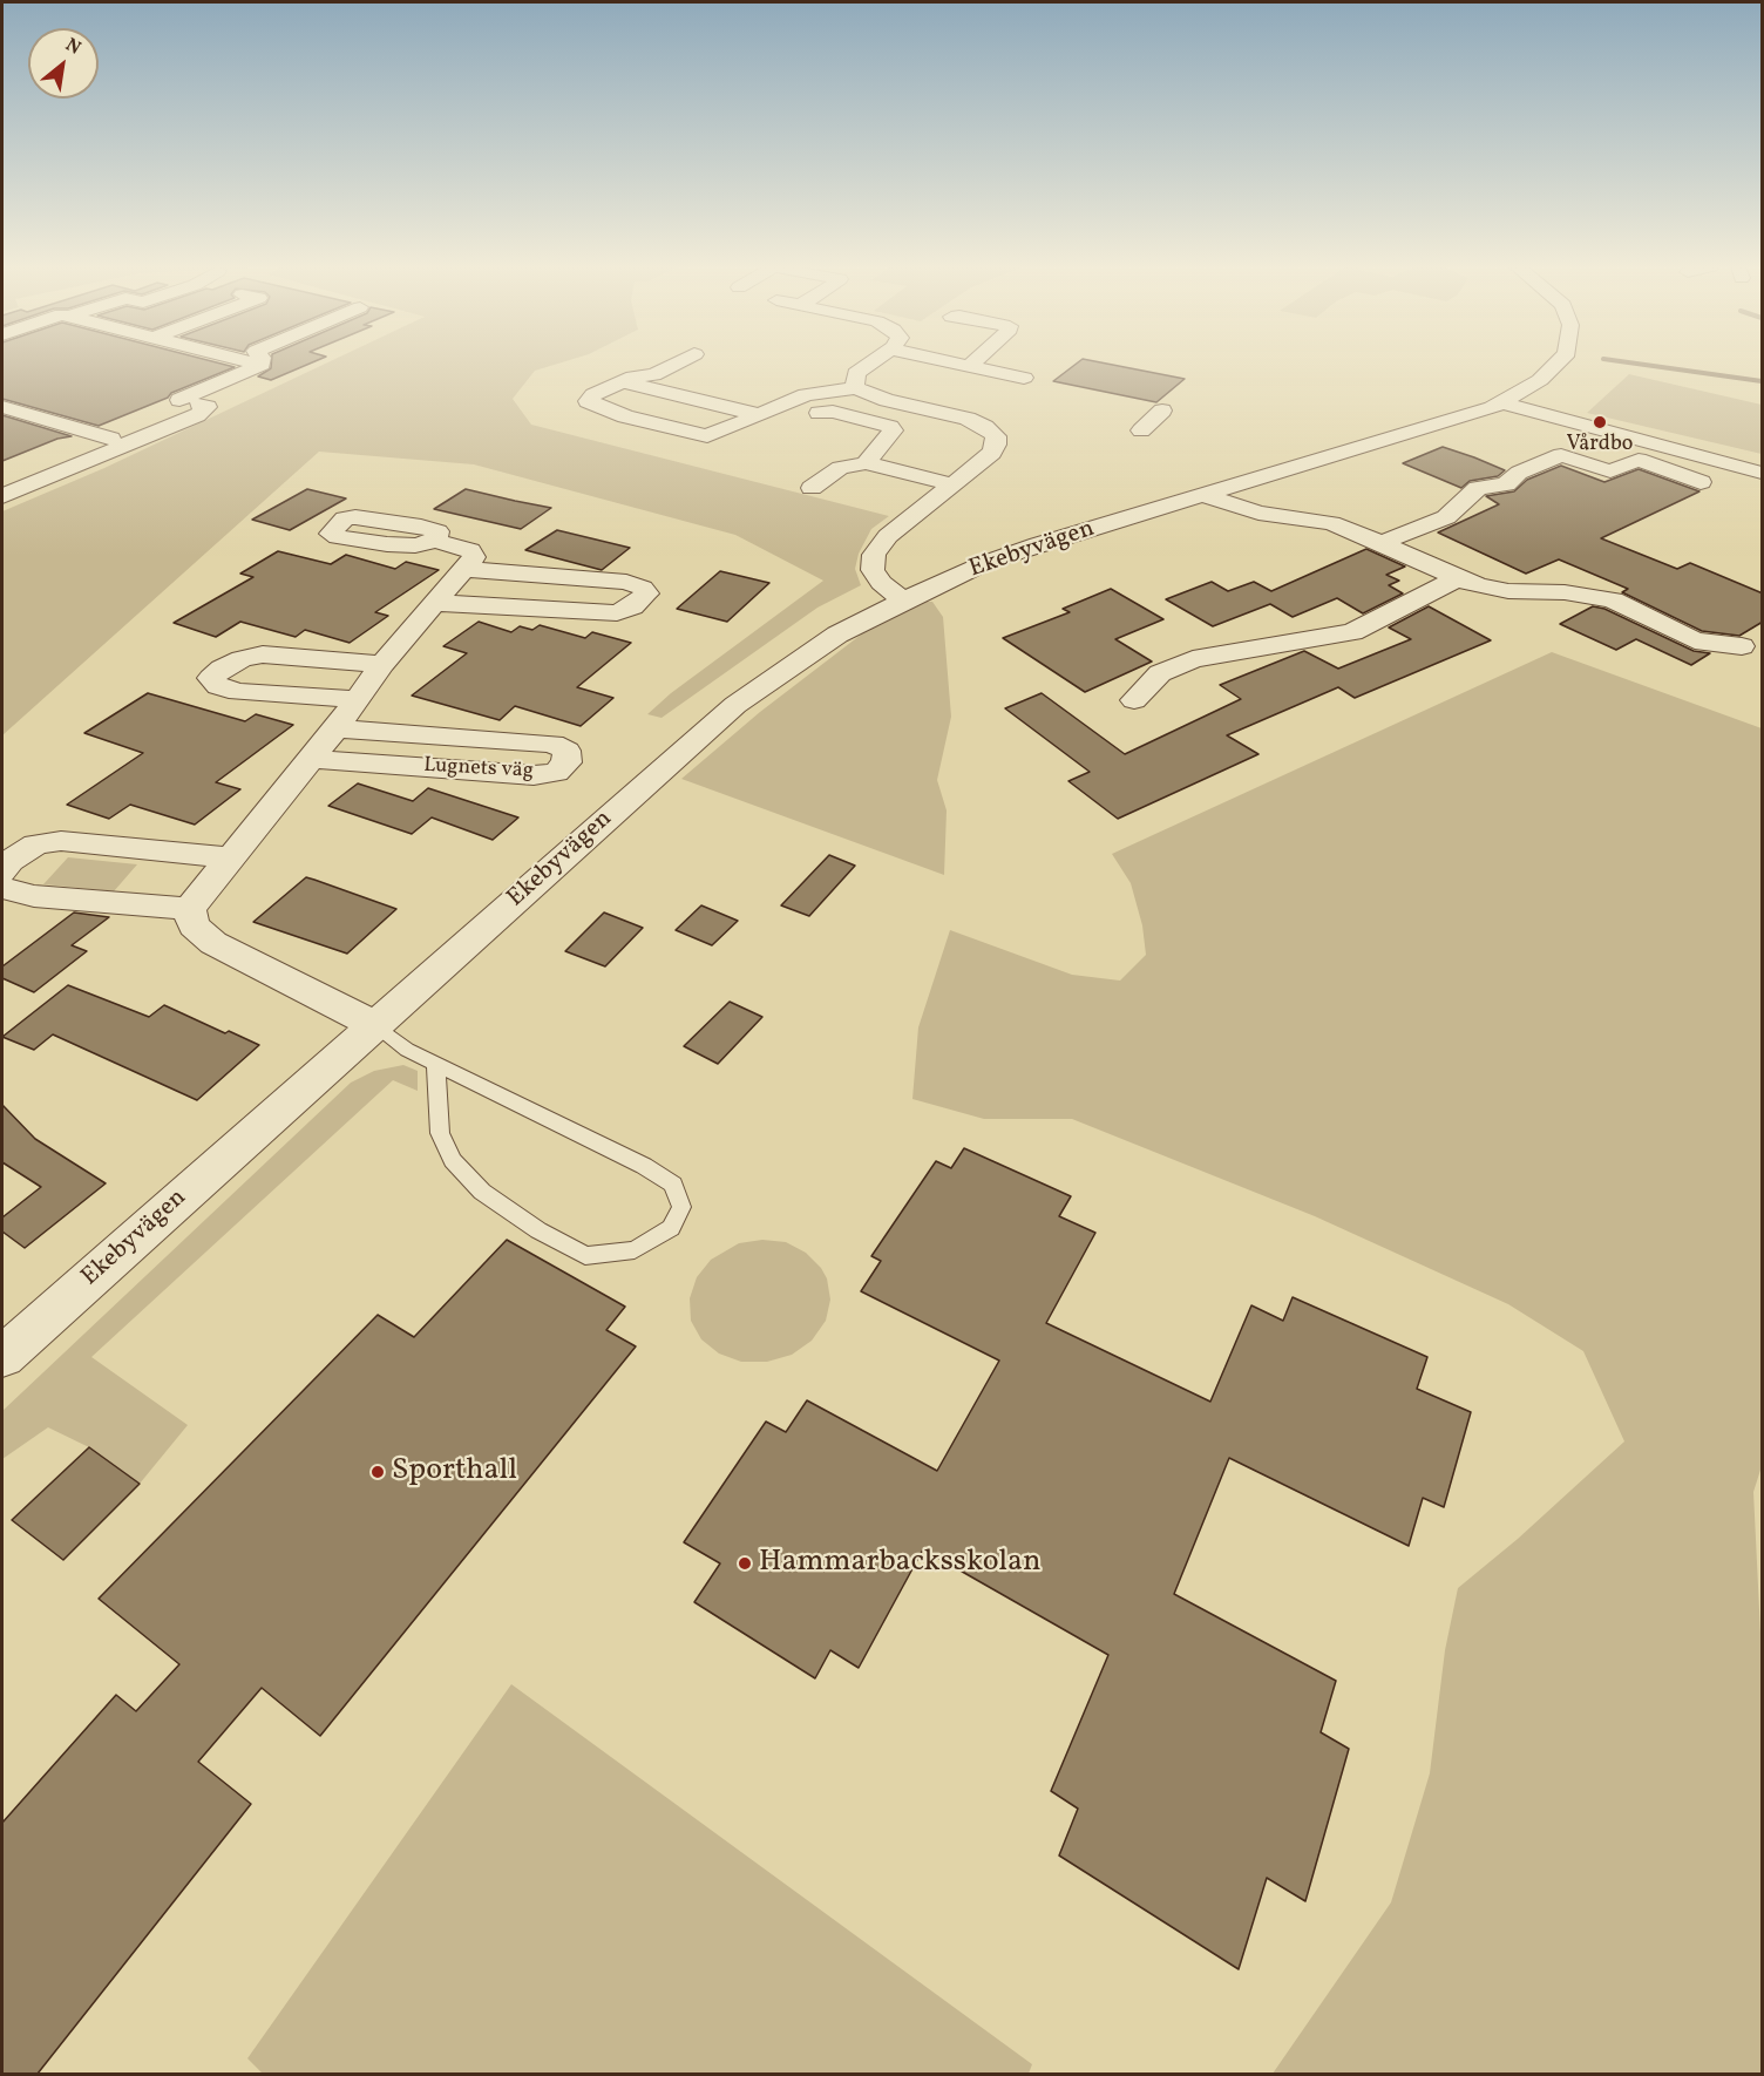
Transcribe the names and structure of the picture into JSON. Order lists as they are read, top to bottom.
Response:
{
  "streets": {
    "street": ["Ekebyvägen", "Lugnets väg"]
  },
  "places": ["Vårdbo", "Sporthall", "Hammarbacksskolan"],
  "north": "top right"
}
